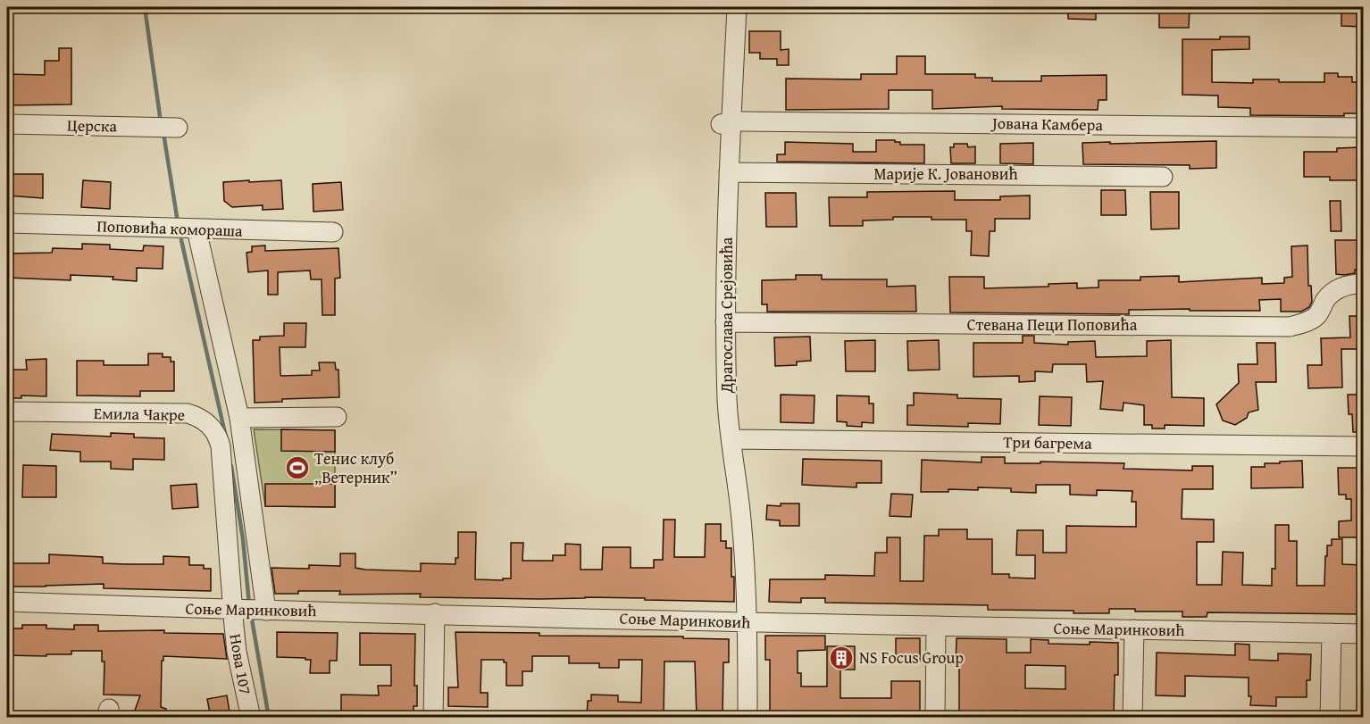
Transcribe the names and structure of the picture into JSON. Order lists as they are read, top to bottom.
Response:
{
  "streets": {
    "street": [
      "Јована Камбера",
      "Церска",
      "Марије К. Јовановић",
      "Поповића комораша",
      "Драгослава Срејовића",
      "Стевана Пеци Поповића",
      "Емила Чакре",
      "Три багрема",
      "Соње Маринковић",
      "Нова 107"
    ]
  },
  "crossings": [
    ["Јована Камбера", "Драгослава Срејовића"],
    ["Марије К. Јовановић", "Драгослава Срејовића"],
    ["Драгослава Срејовића", "Стевана Пеци Поповића"],
    ["Драгослава Срејовића", "Три багрема"],
    ["Драгослава Срејовића", "Соње Маринковић"],
    ["Емила Чакре", "Соње Маринковић"],
    ["Емила Чакре", "Нова 107"],
    ["Соње Маринковић", "Нова 107"]
  ],
  "places": {
    "sports": ["Тенис клуб „Ветерник”"],
    "building": ["NS Focus Group"]
  }
}
